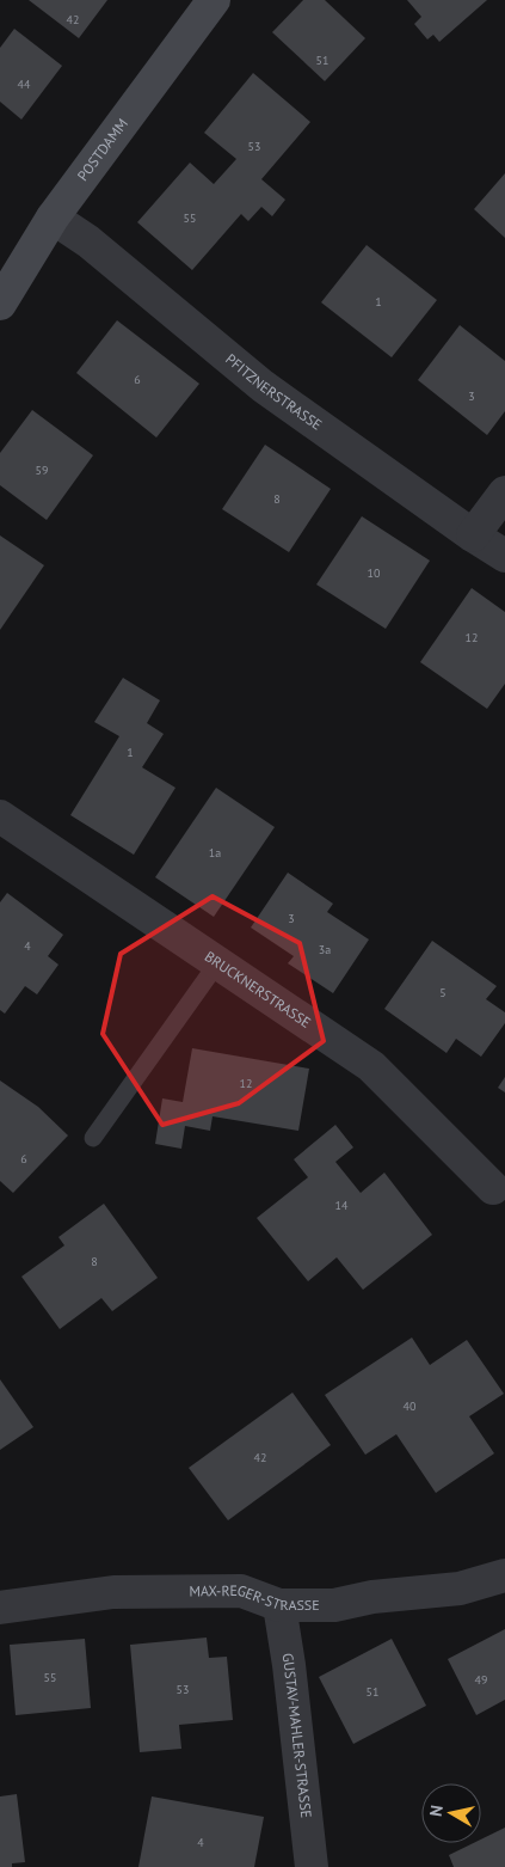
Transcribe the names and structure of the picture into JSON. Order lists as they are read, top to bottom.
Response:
{
  "streets": {
    "street": [
      "POSTDAMM",
      "PFITZNERSTRASSE",
      "BRUCKNERSTRASSE",
      "MAX-REGER-STRASSE",
      "GUSTAV-MAHLER-STRASSE"
    ]
  },
  "crossings": [
    ["POSTDAMM", "PFITZNERSTRASSE"],
    ["MAX-REGER-STRASSE", "GUSTAV-MAHLER-STRASSE"]
  ],
  "house_numbers": [
    "42",
    "51",
    "44",
    "53",
    "55",
    "1",
    "6",
    "3",
    "59",
    "8",
    "10",
    "12",
    "1",
    "1a",
    "3",
    "4",
    "3a",
    "5",
    "12",
    "6",
    "14",
    "8",
    "40",
    "42",
    "55",
    "49",
    "53",
    "51",
    "4"
  ],
  "north": "left"
}
